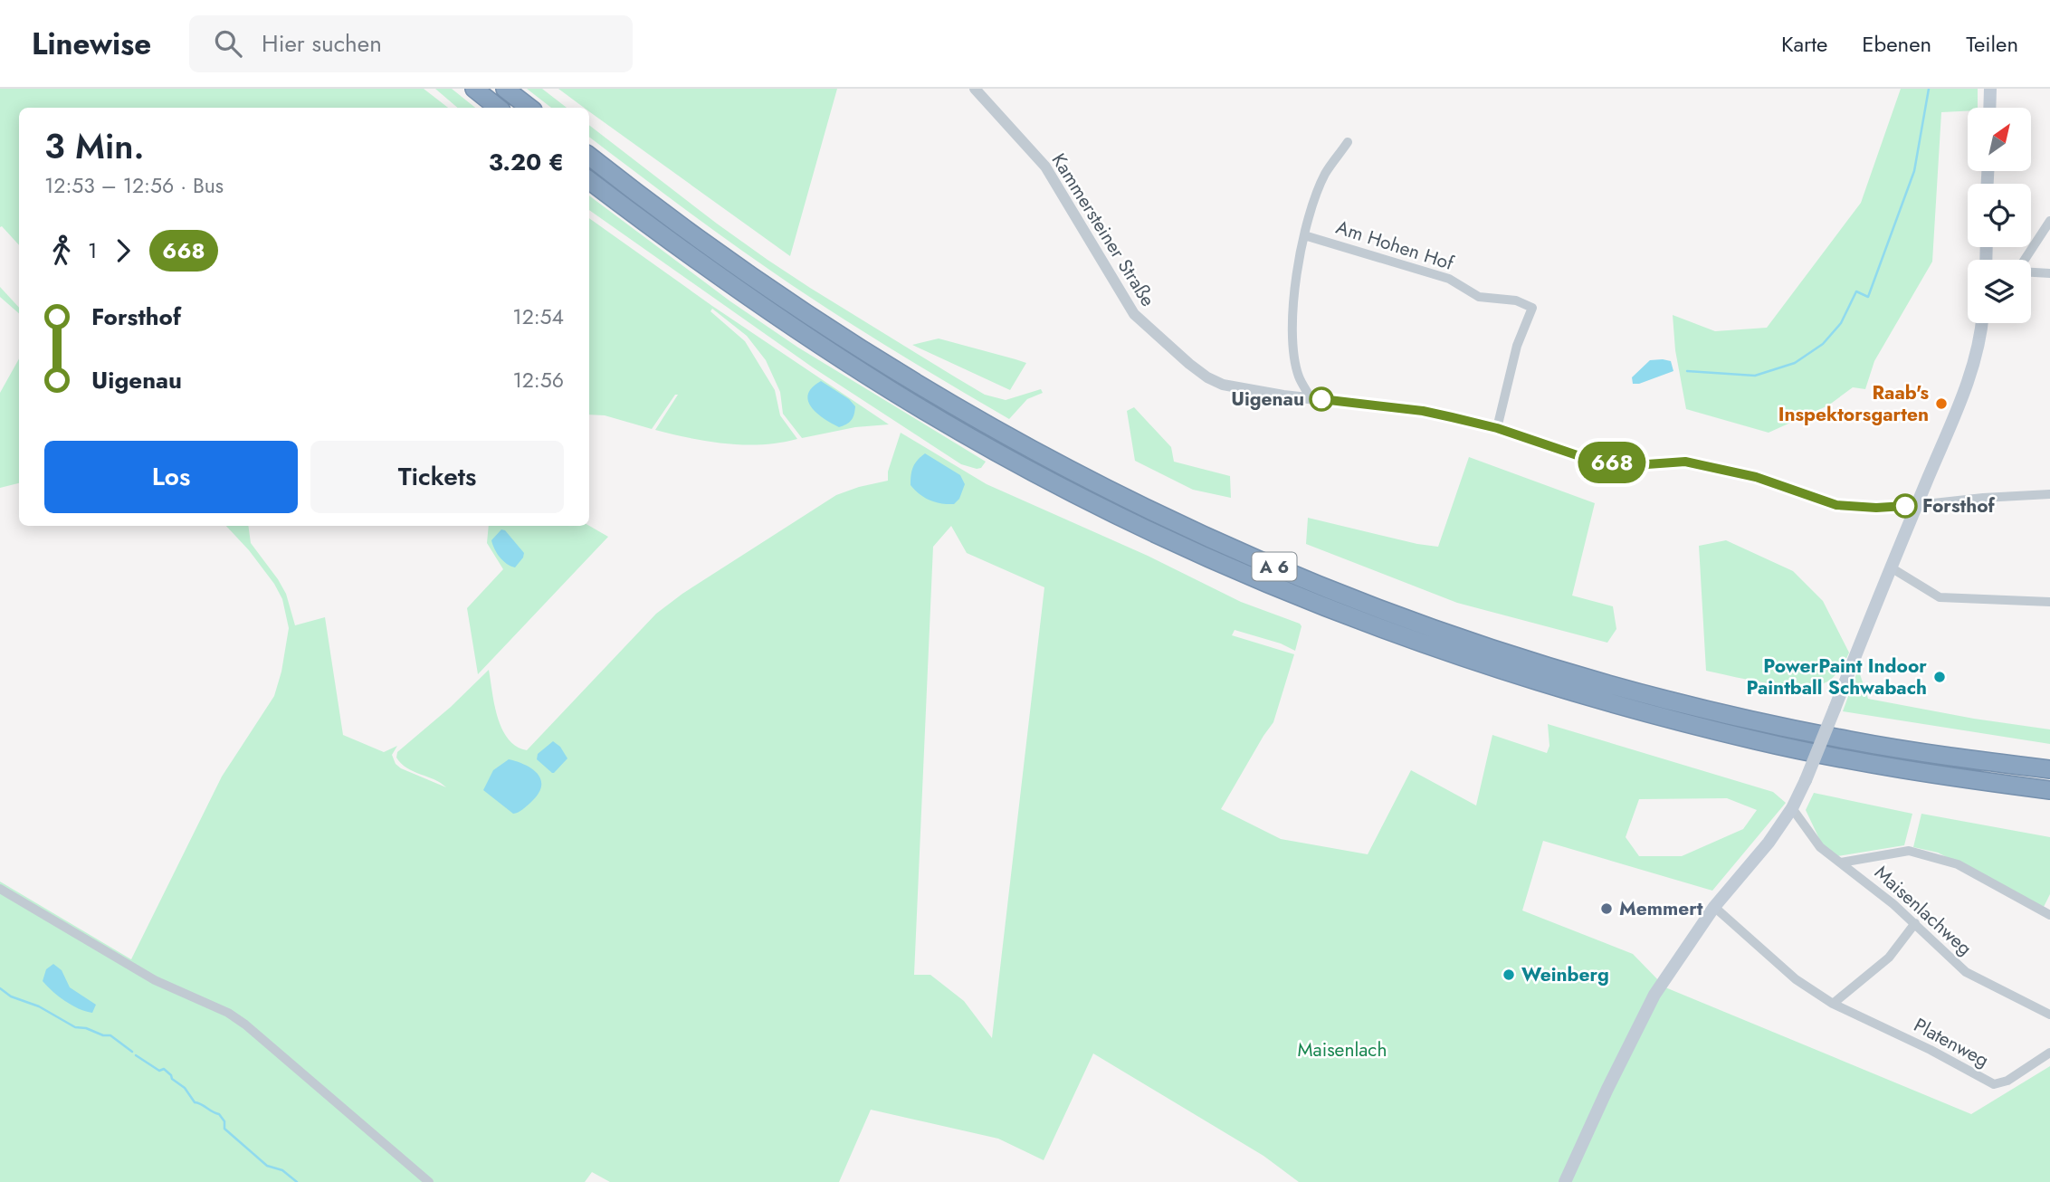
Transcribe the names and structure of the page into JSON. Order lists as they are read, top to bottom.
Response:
{
  "streets": {
    "highway": ["A 6"],
    "street": [
      "Kammersteiner Straße",
      "Am Hohen Hof",
      "Maisenlachweg",
      "Platenweg"
    ]
  },
  "crossings": [
    ["Kammersteiner Straße", "Am Hohen Hof"]
  ],
  "parks": ["Maisenlach"],
  "places": [
    "Uigenau",
    "Raab's Inspektorsgarten",
    "Forsthof",
    "PowerPaint Indoor Paintball Schwabach",
    "Memmert",
    "Weinberg"
  ],
  "lines": ["bus line 668"],
  "north": "top right",
  "page": {
    "header": "Linewise",
    "search": "Hier suchen",
    "nav": ["Karte", "Ebenen", "Teilen"],
    "on_map": "668",
    "heading": ["3 Min.", "12:53 – 12:56 · Bus", "3.20 €"],
    "legs": ["1", "668"],
    "list": [
      {
        "name": "Forsthof",
        "value": "12:54"
      },
      {
        "name": "Uigenau",
        "value": "12:56"
      }
    ],
    "buttons": ["Los", "Tickets"]
  }
}
